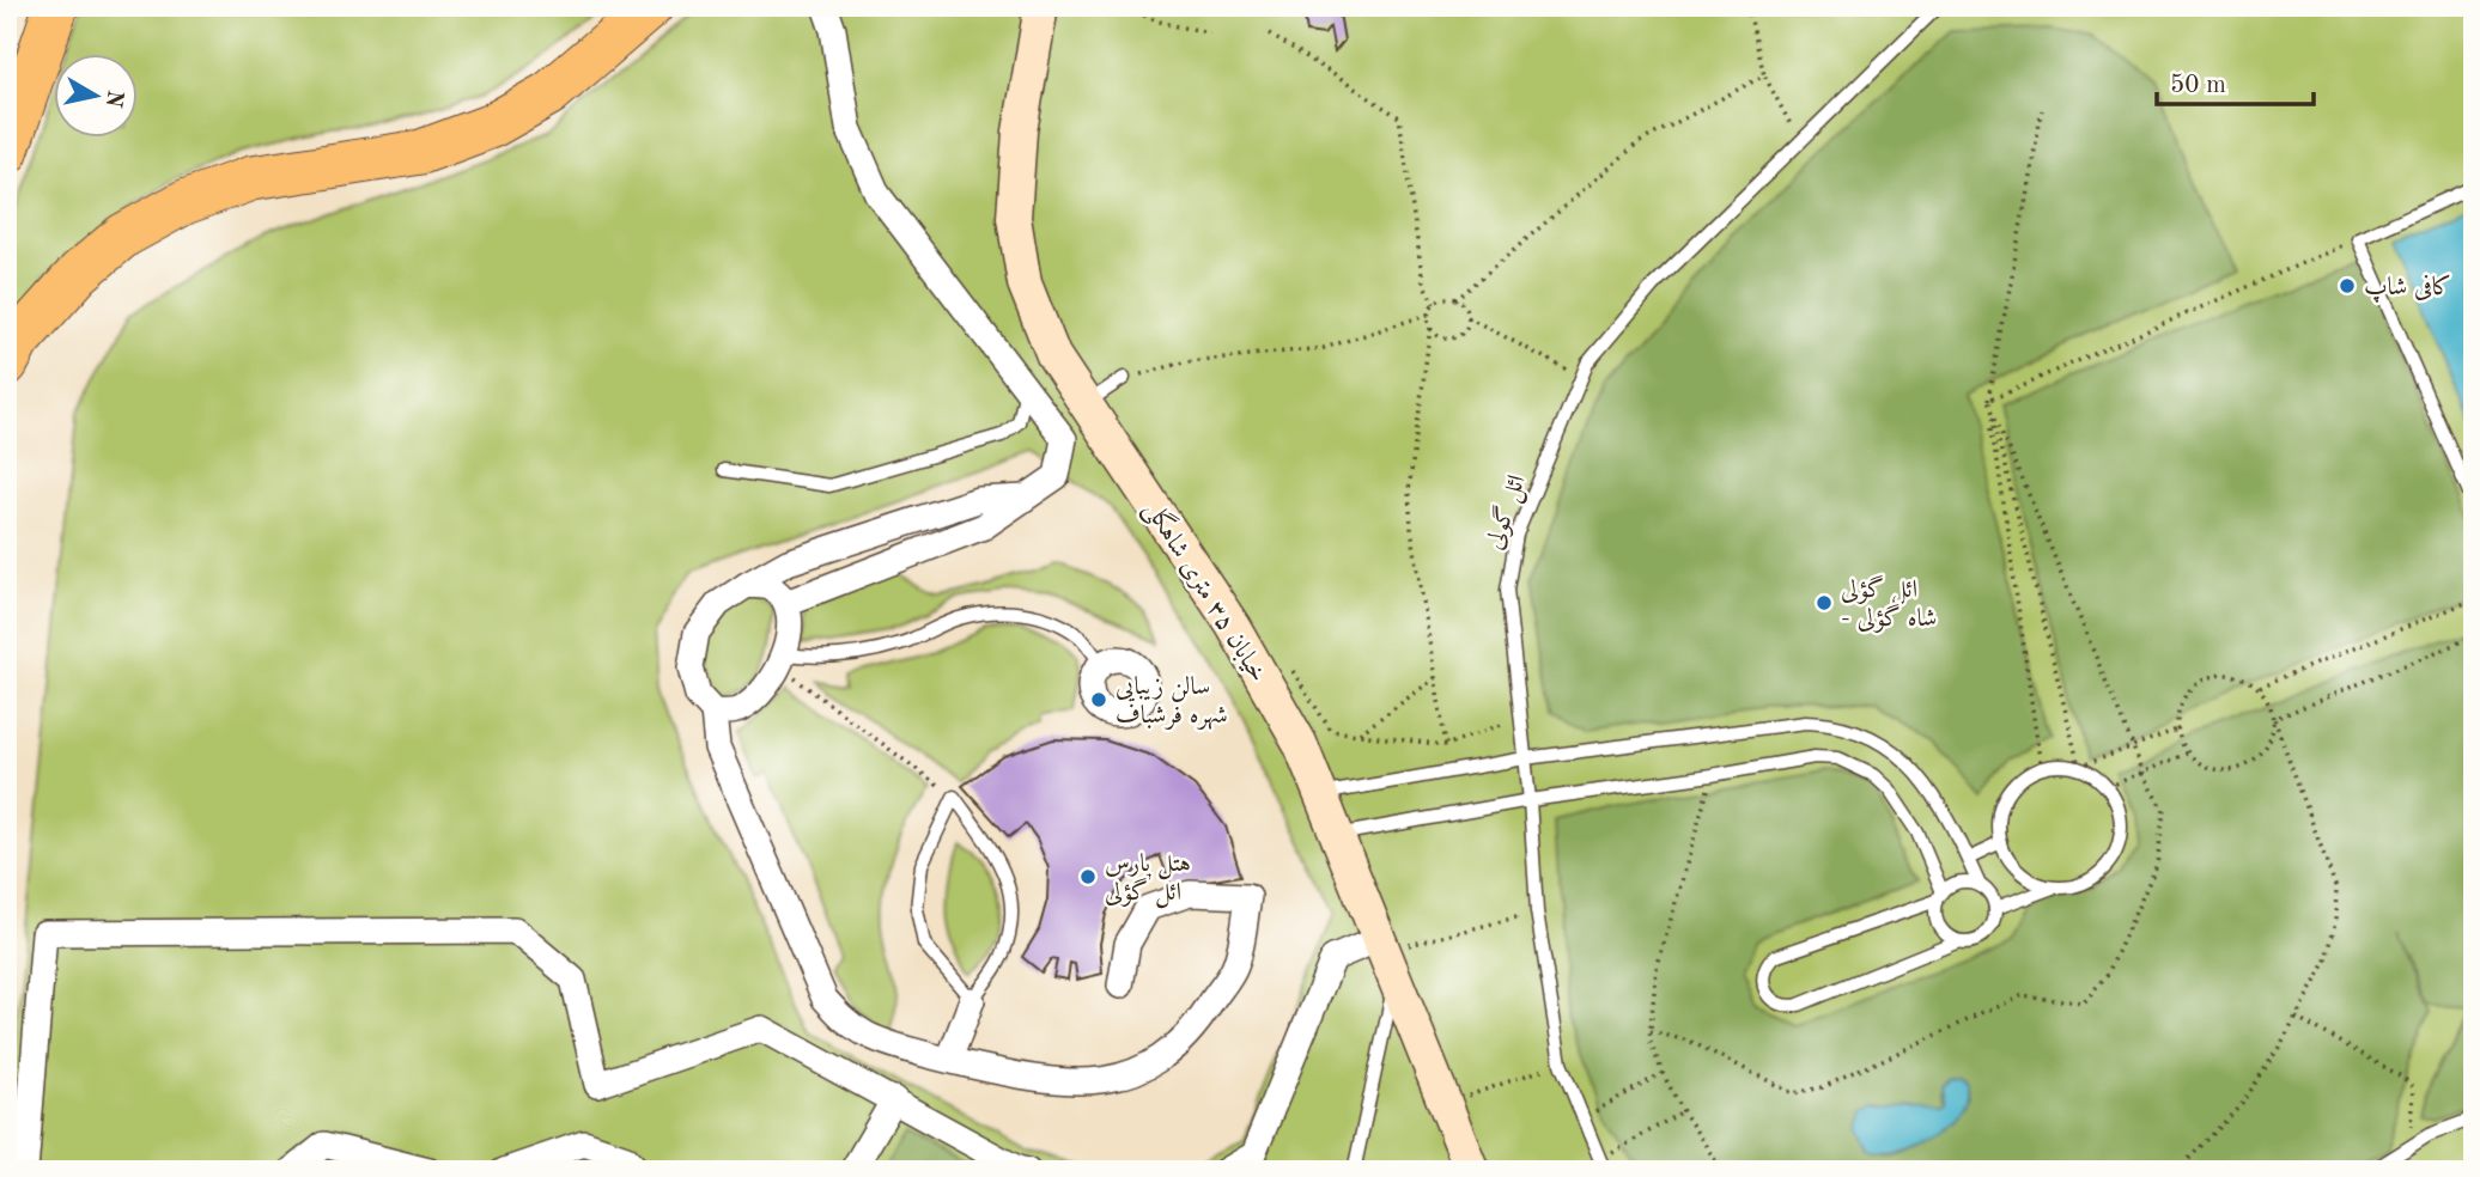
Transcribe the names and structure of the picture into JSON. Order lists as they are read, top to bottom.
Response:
{
  "streets": {
    "street": ["خیابان ۳۵ متری شاهگلی"],
    "lane": ["ائل گولی"]
  },
  "places": [
    "کافی شاپ",
    "ائل گؤلی - شاه گؤلی",
    "سالن زیبایی شهره فرشباف",
    "هتل پارس ائل گؤلی"
  ],
  "scale_bar": "50 m",
  "north": "right"
}
